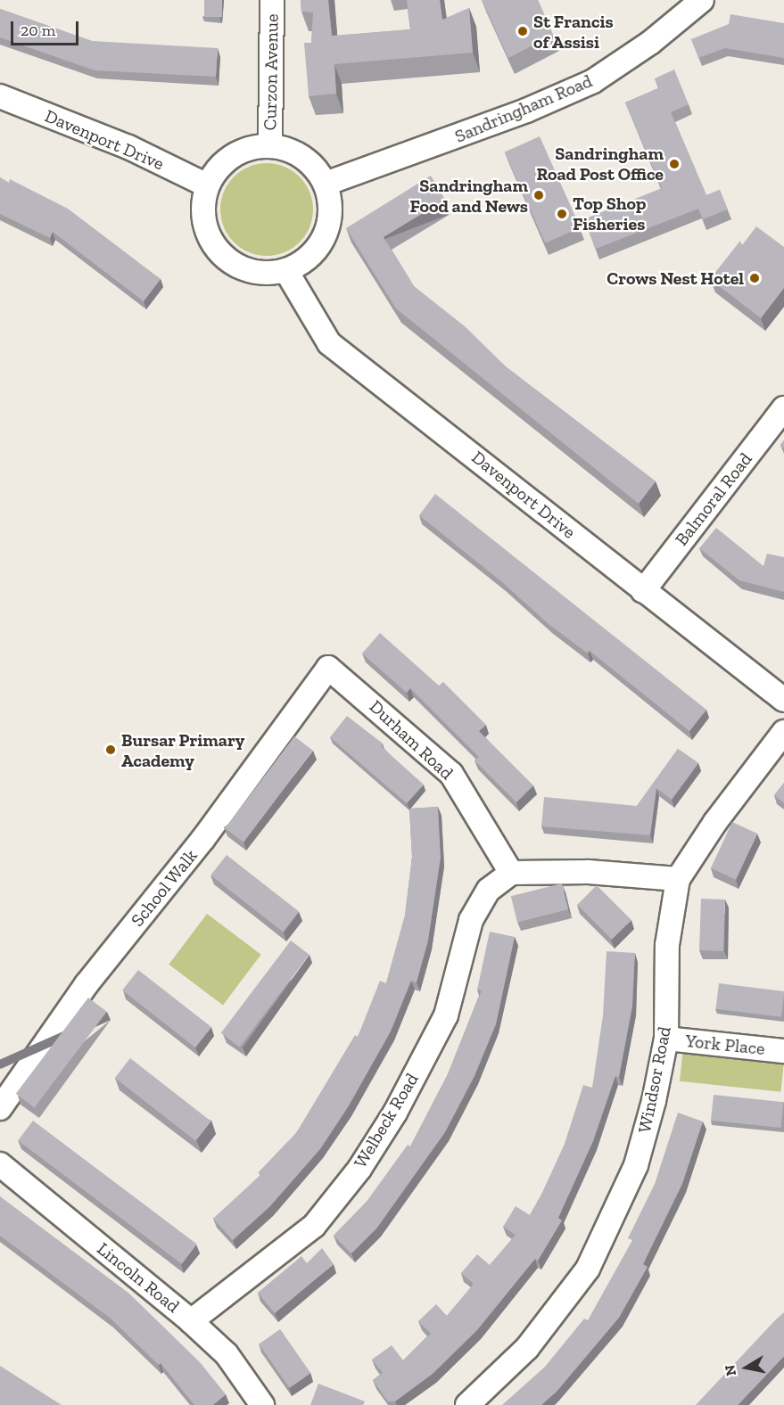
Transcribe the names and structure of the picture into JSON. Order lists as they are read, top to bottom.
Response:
{
  "streets": {
    "street": [
      "Curzon Avenue",
      "Sandringham Road",
      "Davenport Drive",
      "Balmoral Road",
      "Durham Road",
      "School Walk",
      "York Place",
      "Windsor Road",
      "Welbeck Road",
      "Lincoln Road"
    ]
  },
  "crossings": [
    ["Curzon Avenue", "Sandringham Road"],
    ["Curzon Avenue", "Davenport Drive"],
    ["Sandringham Road", "Davenport Drive"],
    ["Davenport Drive", "Balmoral Road"],
    ["Durham Road", "School Walk"],
    ["Durham Road", "Welbeck Road"],
    ["York Place", "Windsor Road"],
    ["Welbeck Road", "Lincoln Road"]
  ],
  "places": [
    "St Francis of Assisi",
    "Sandringham Road Post Office",
    "Sandringham Food and News",
    "Top Shop Fisheries",
    "Crows Nest Hotel",
    "Bursar Primary Academy"
  ],
  "scale_bar": "20 m",
  "north": "left"
}
